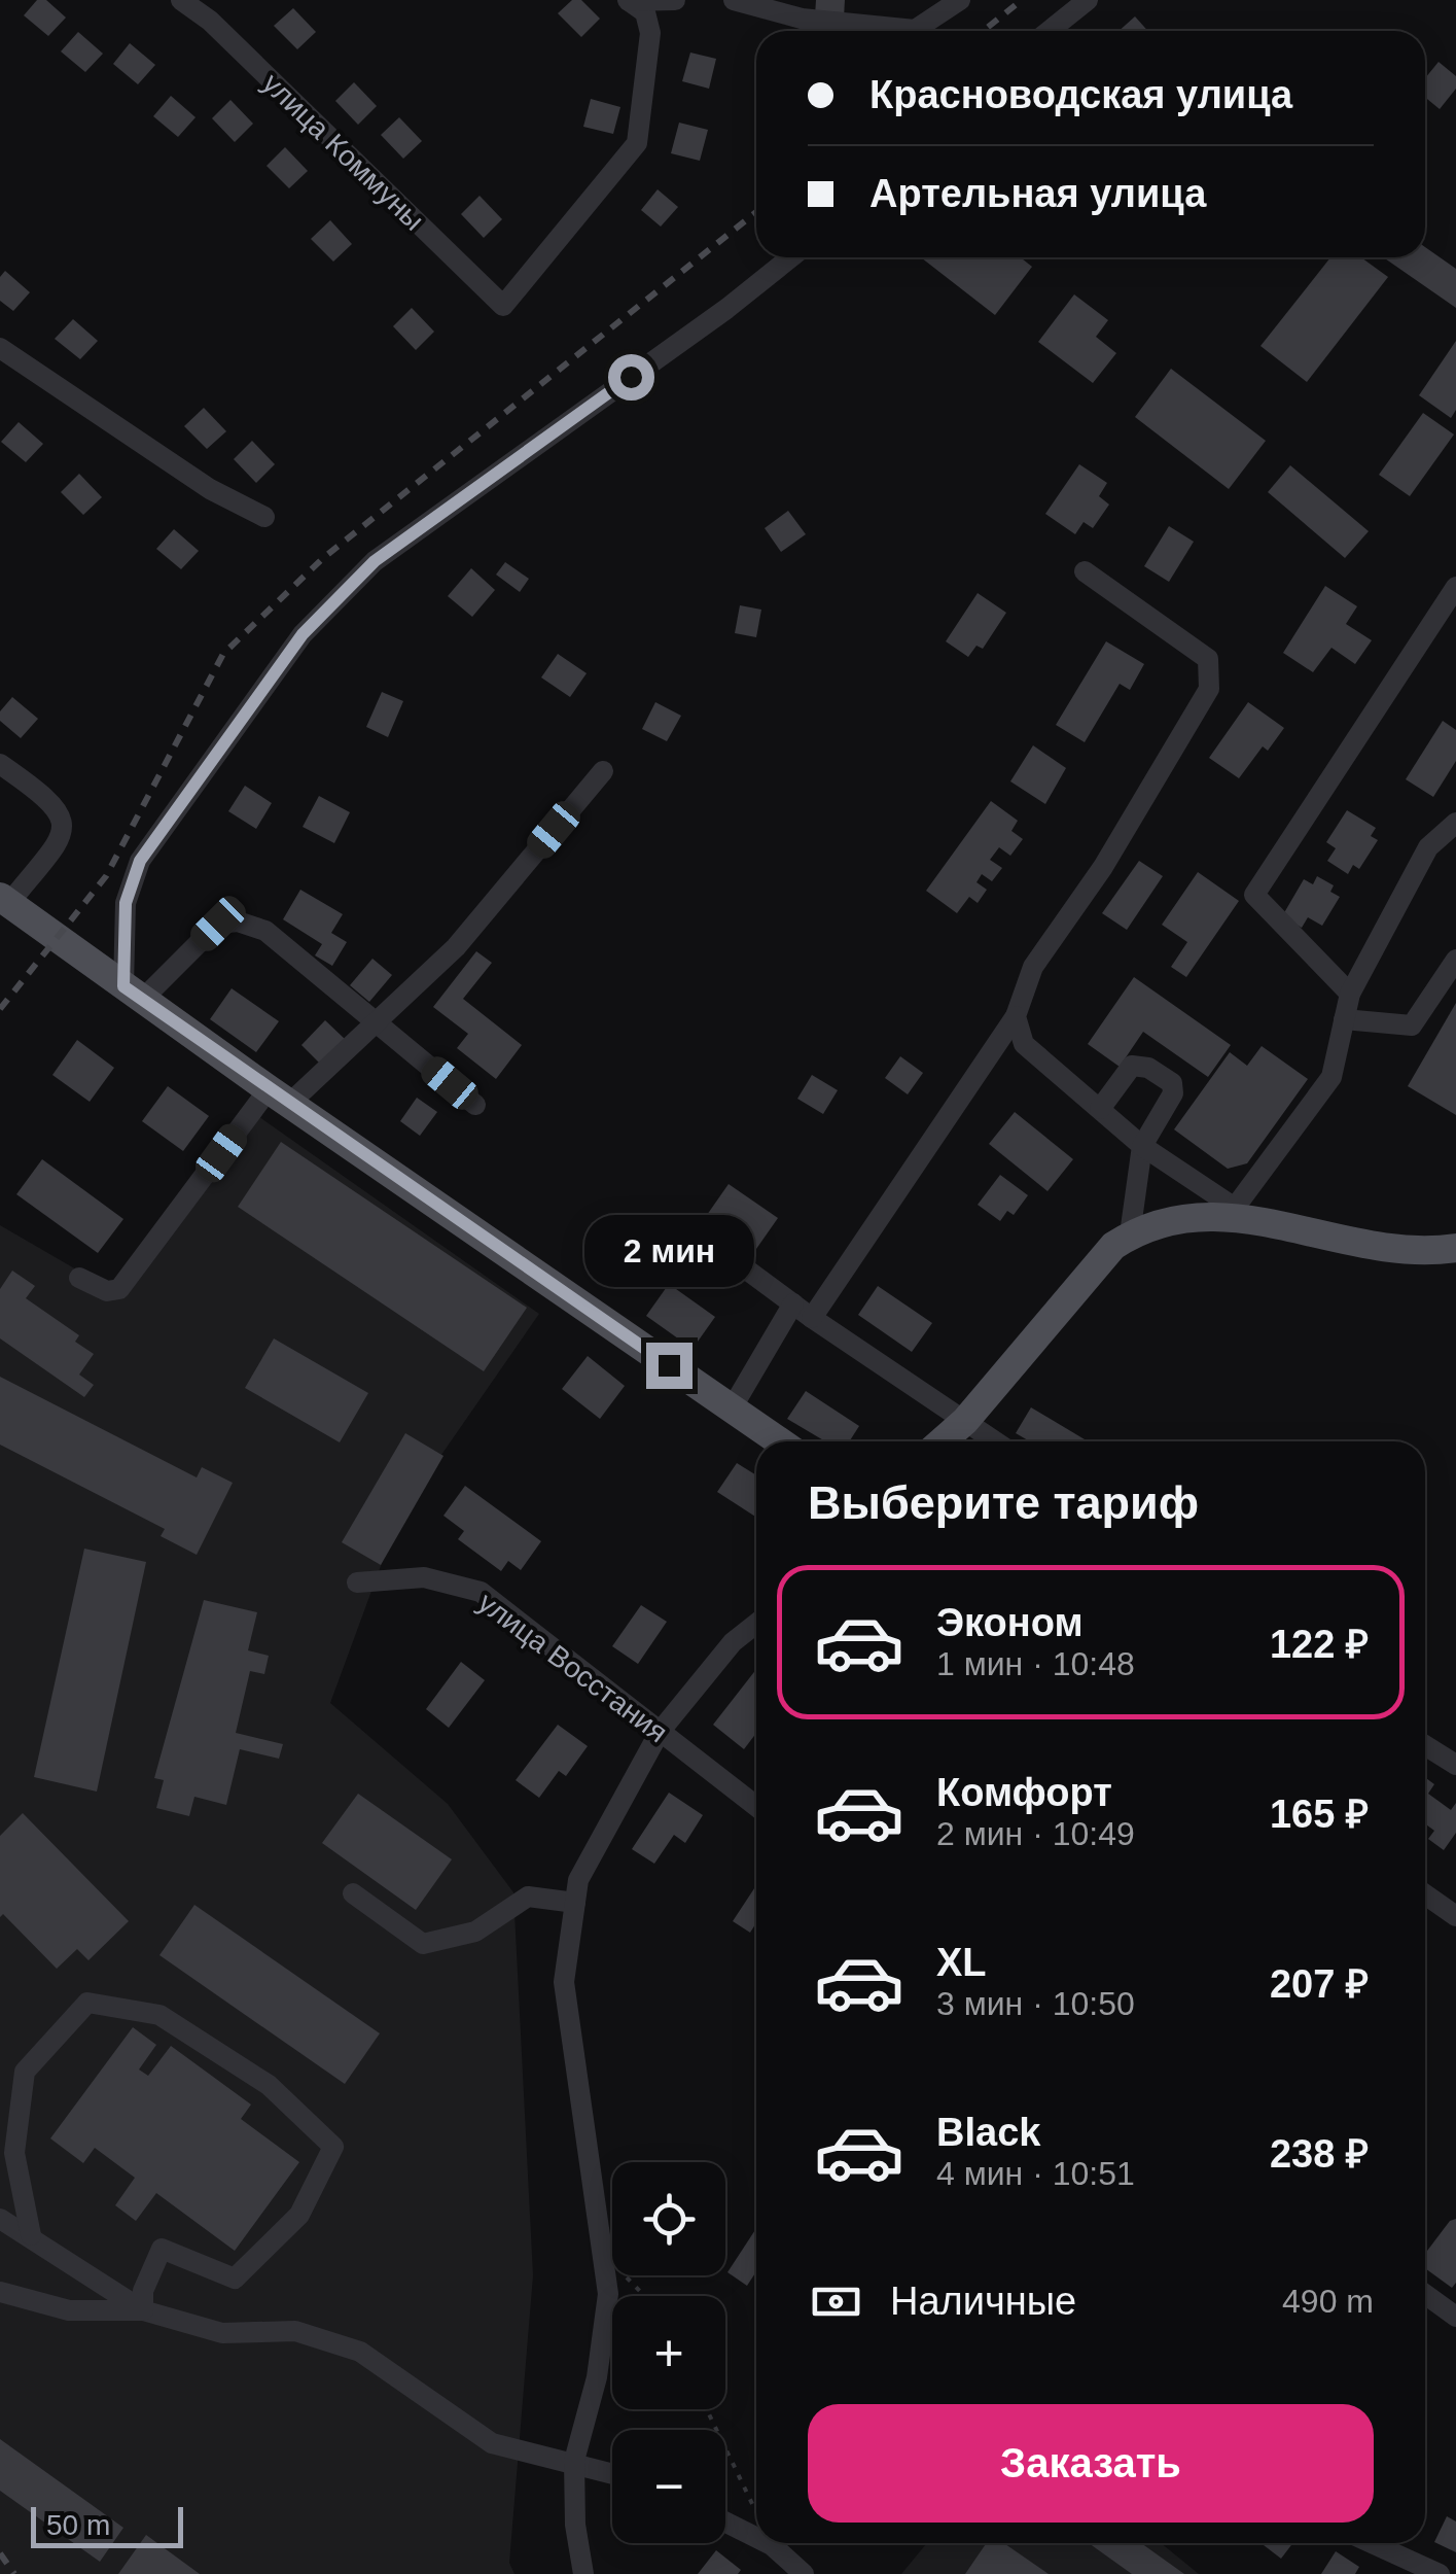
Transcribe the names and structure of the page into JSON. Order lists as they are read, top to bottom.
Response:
{
  "streets": {
    "street": ["улица Коммуны", "улица Восстания"]
  },
  "scale_bar": "50 m",
  "page": {
    "banner": ["Красноводская улица", "Артельная улица"],
    "bubble": "2 мин",
    "heading": "Выберите тариф",
    "list": [
      {
        "name": "Эконом",
        "note": "1 мин · 10:48",
        "value": "122 ₽"
      },
      {
        "name": "Комфорт",
        "note": "2 мин · 10:49",
        "value": "165 ₽"
      },
      {
        "name": "XL",
        "note": "3 мин · 10:50",
        "value": "207 ₽"
      },
      {
        "name": "Black",
        "note": "4 мин · 10:51",
        "value": "238 ₽"
      }
    ],
    "map_buttons": ["+", "−"],
    "pay": ["Наличные", "490 m"],
    "buttons": "Заказать",
    "scale": "50 m"
  }
}
